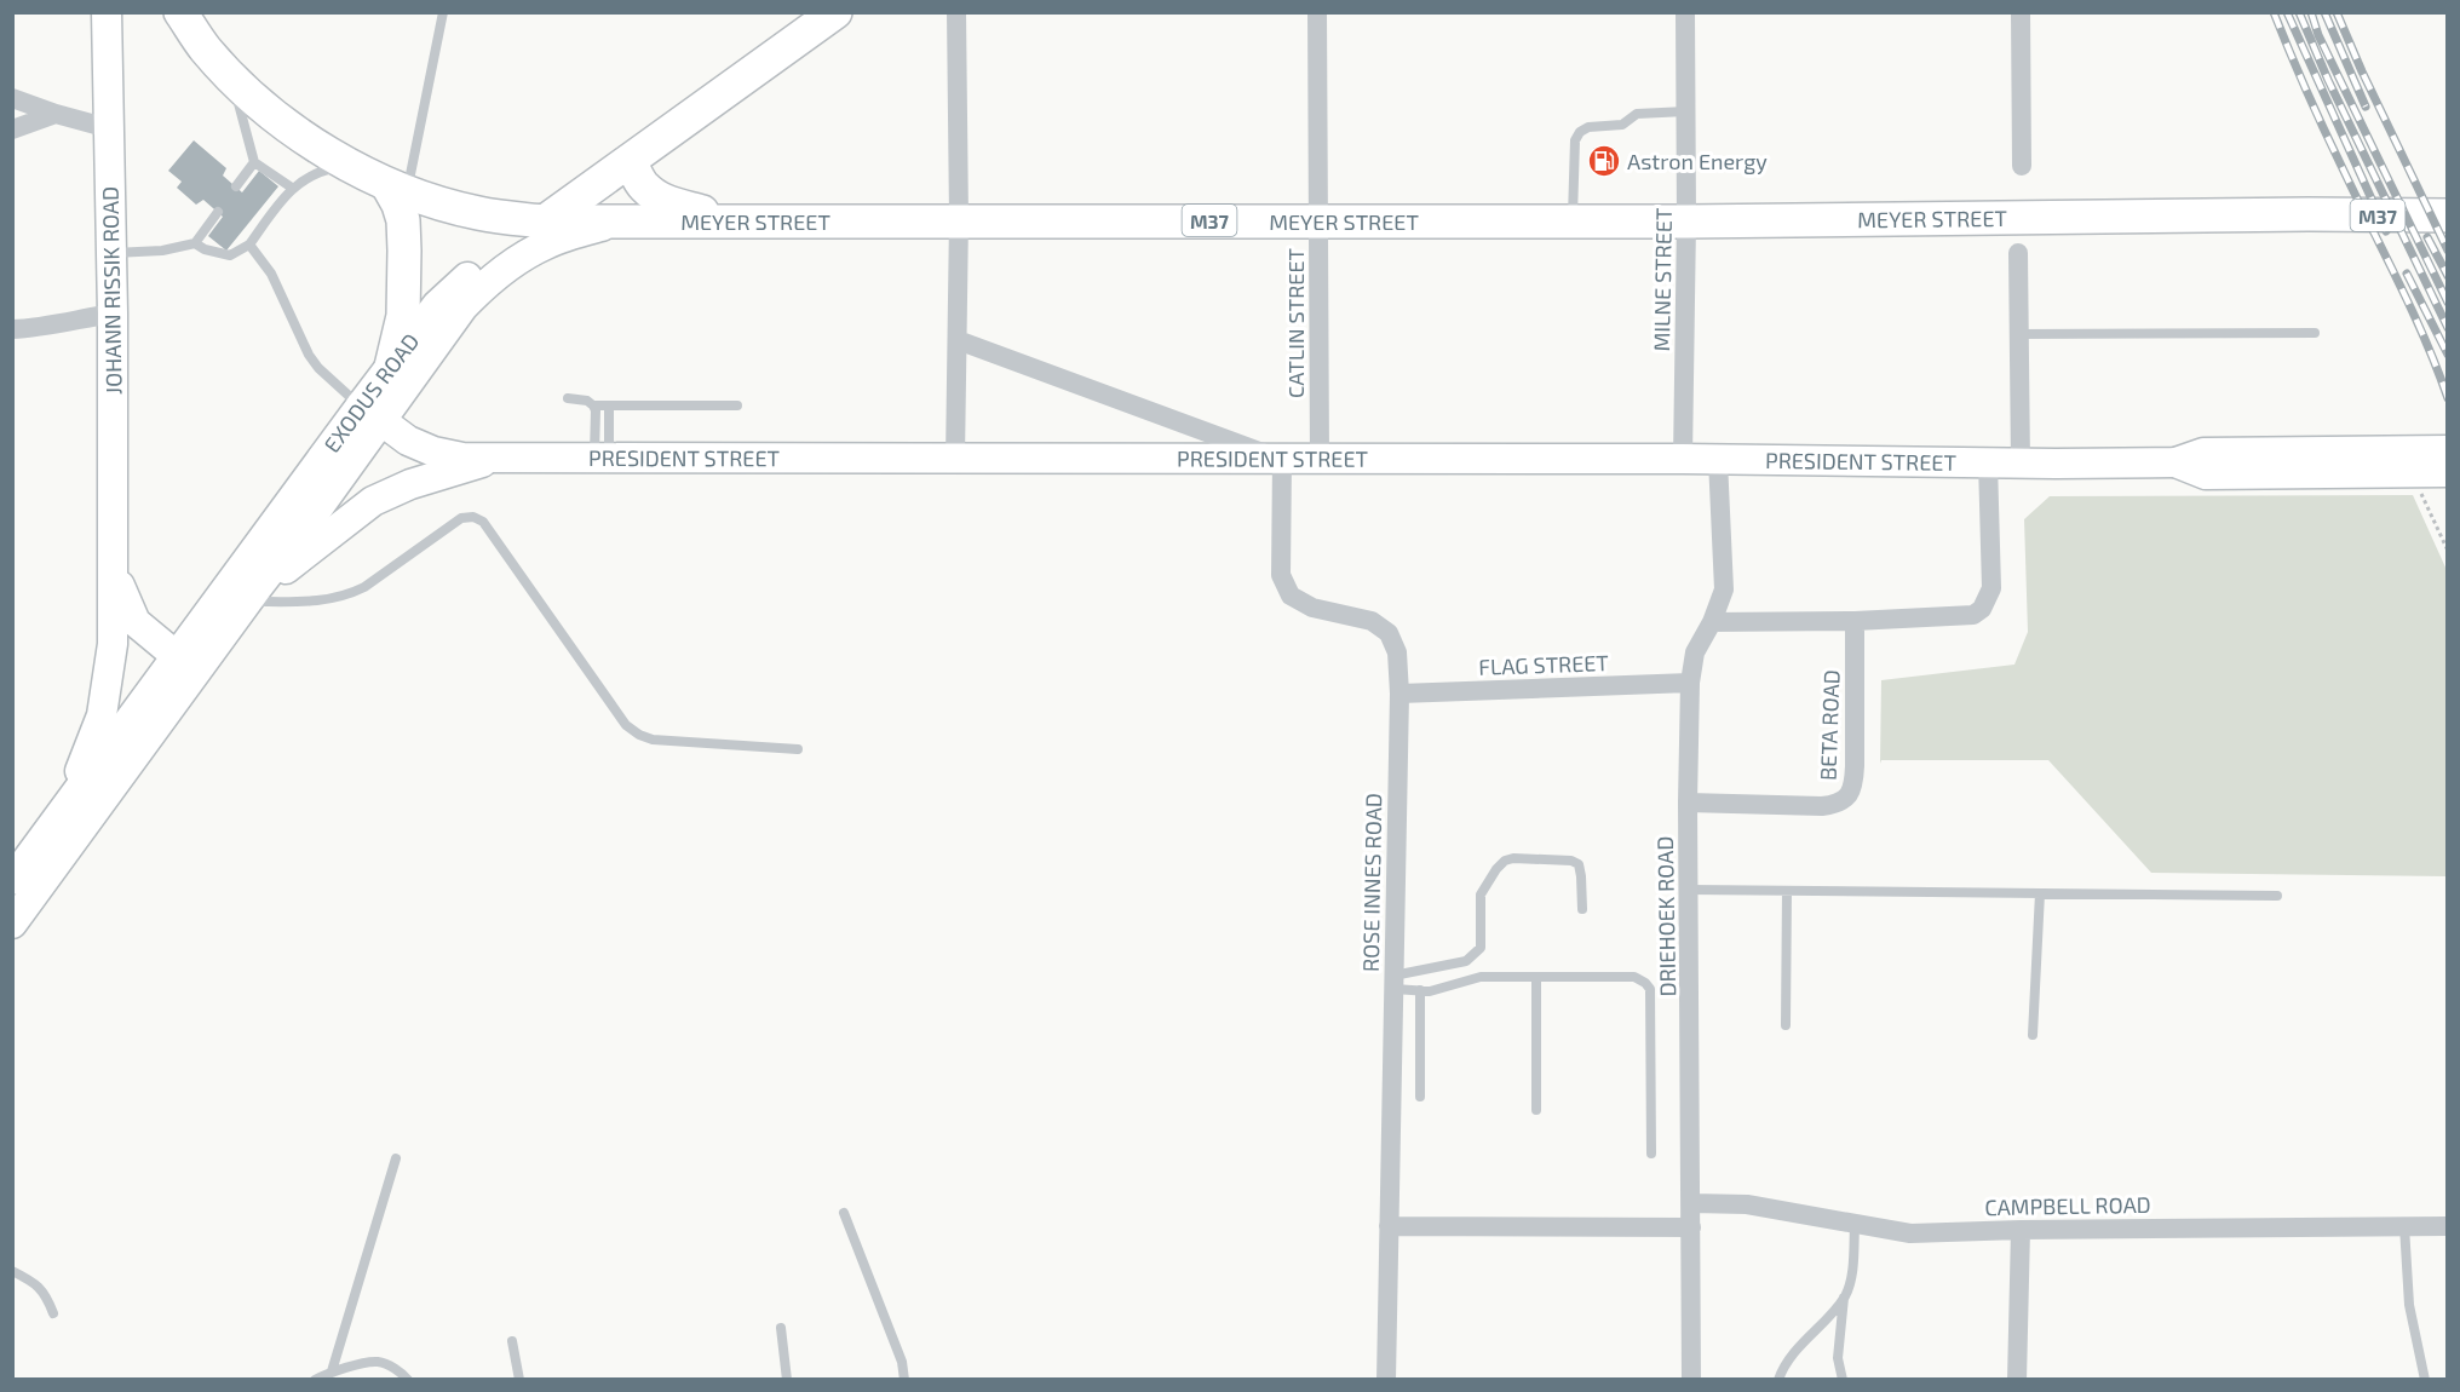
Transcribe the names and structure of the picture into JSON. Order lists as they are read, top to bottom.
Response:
{
  "streets": {
    "main road": ["M37", "MEYER STREET", "EXODUS ROAD"],
    "street": [
      "MILNE STREET",
      "JOHANN RISSIK ROAD",
      "CATLIN STREET",
      "PRESIDENT STREET",
      "FLAG STREET",
      "BETA ROAD",
      "ROSE INNES ROAD",
      "DRIEHOEK ROAD",
      "CAMPBELL ROAD"
    ]
  },
  "crossings": [
    ["MEYER STREET", "MILNE STREET"],
    ["MEYER STREET", "CATLIN STREET"],
    ["MEYER STREET", "EXODUS ROAD"],
    ["MILNE STREET", "PRESIDENT STREET"],
    ["JOHANN RISSIK ROAD", "EXODUS ROAD"],
    ["CATLIN STREET", "PRESIDENT STREET"],
    ["EXODUS ROAD", "PRESIDENT STREET"],
    ["PRESIDENT STREET", "ROSE INNES ROAD"],
    ["PRESIDENT STREET", "DRIEHOEK ROAD"],
    ["FLAG STREET", "ROSE INNES ROAD"],
    ["FLAG STREET", "DRIEHOEK ROAD"],
    ["BETA ROAD", "DRIEHOEK ROAD"],
    ["DRIEHOEK ROAD", "CAMPBELL ROAD"]
  ],
  "places": {
    "fuel station": ["Astron Energy"]
  }
}
